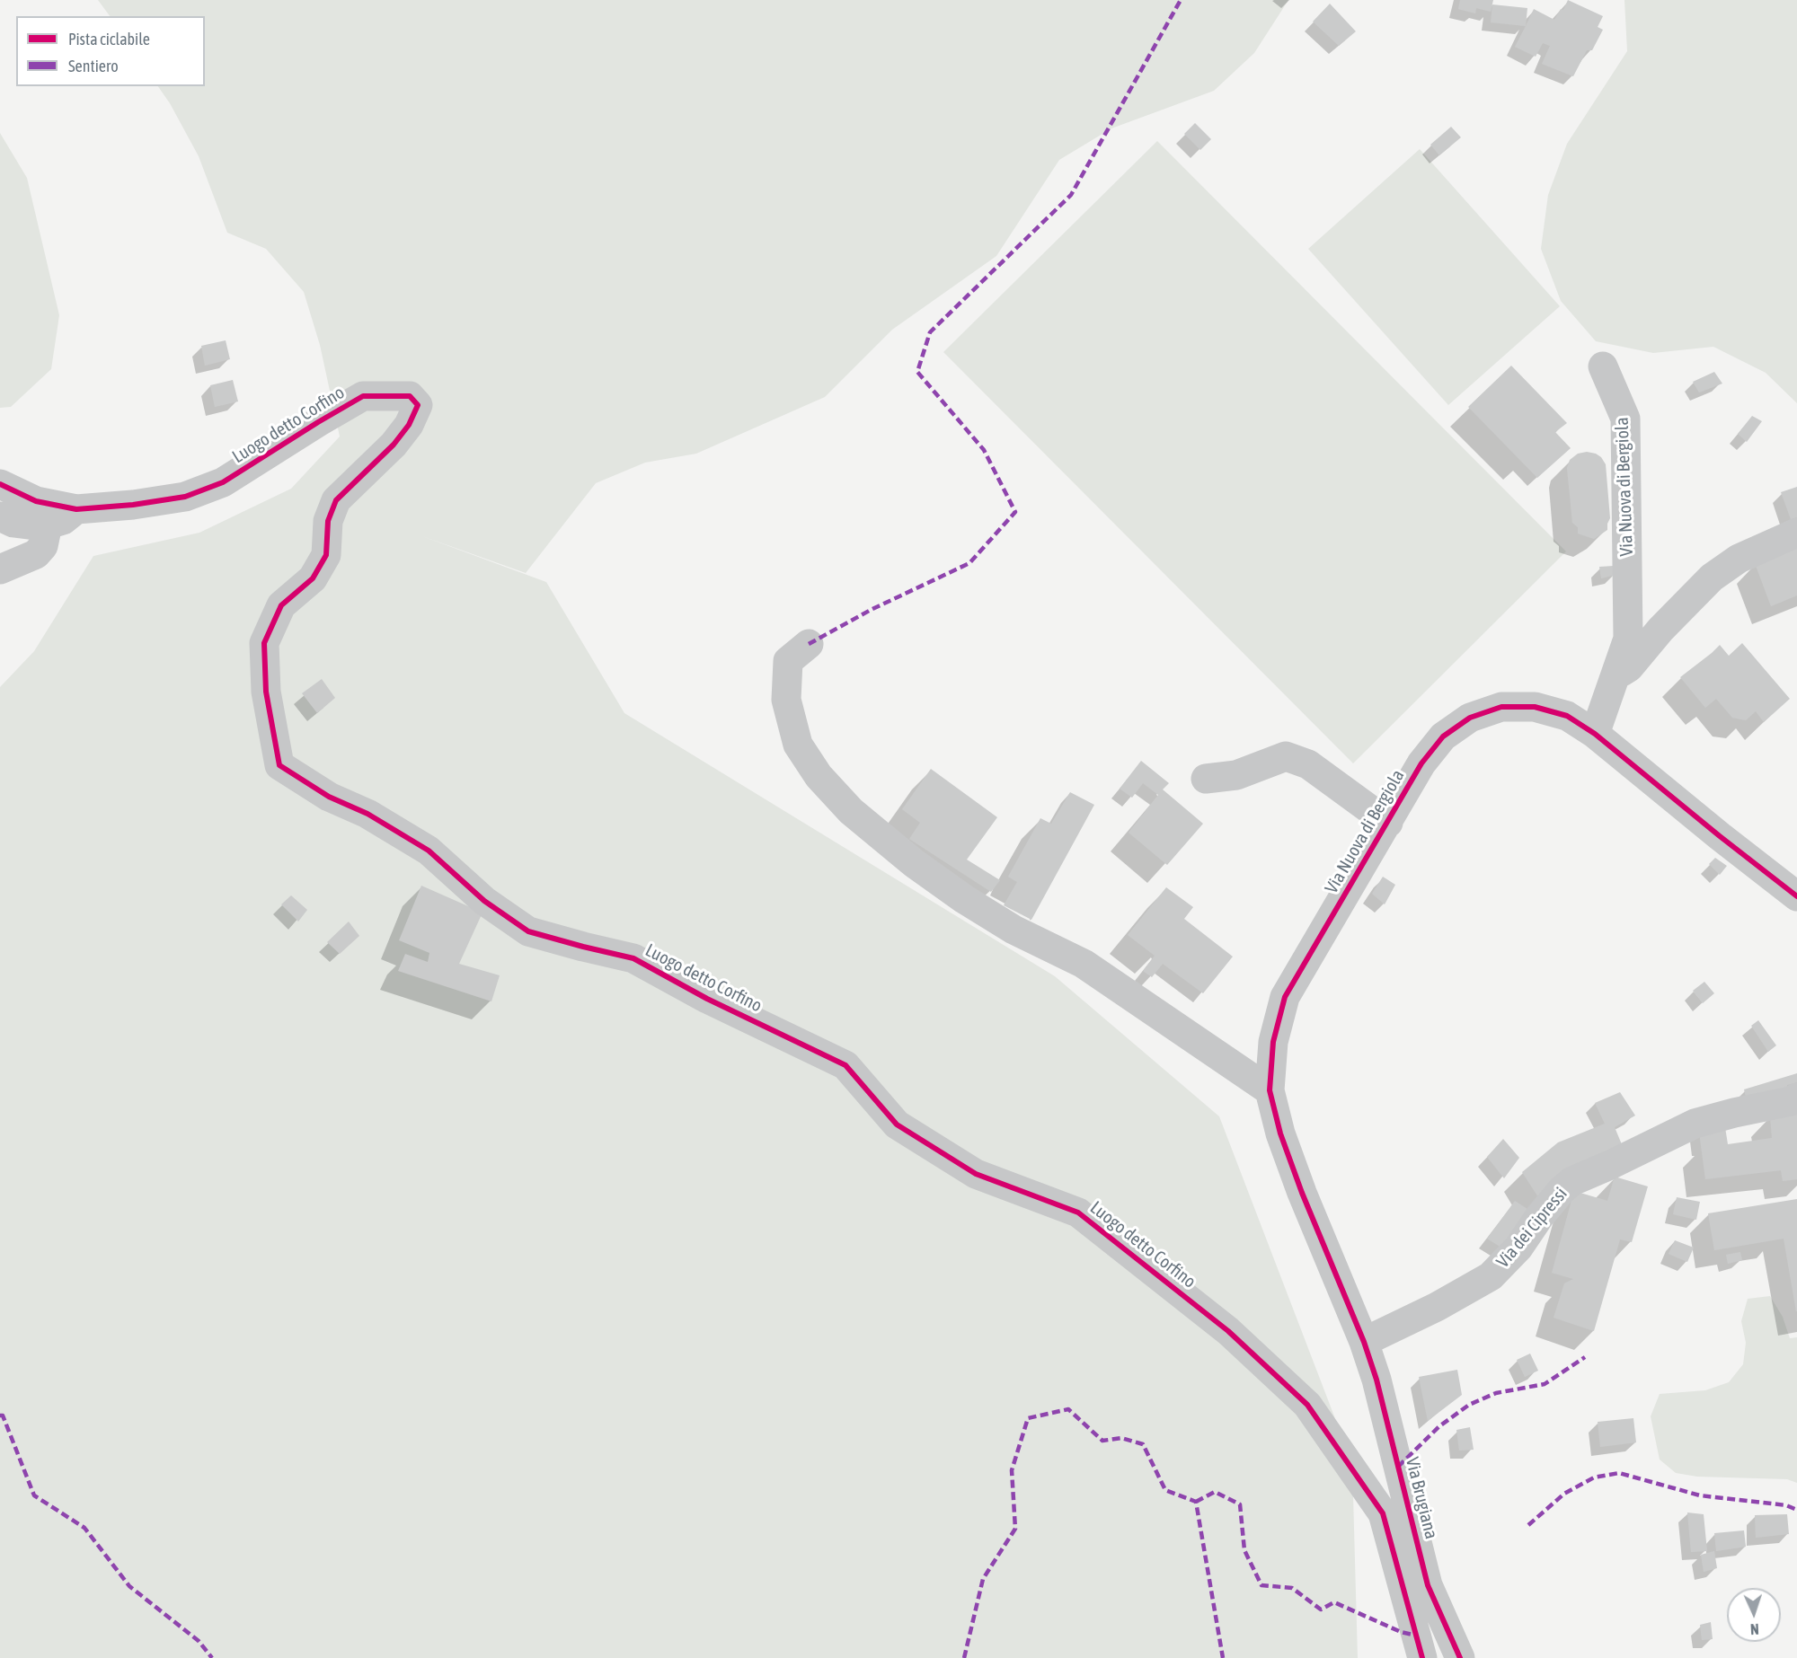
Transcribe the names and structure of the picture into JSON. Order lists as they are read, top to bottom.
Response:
{
  "streets": {
    "street": [
      "Luogo detto Corfino",
      "Via Nuova di Bergiola",
      "Via dei Cipressi",
      "Via Brugiana"
    ]
  },
  "crossings": [
    ["Via Nuova di Bergiola", "Via dei Cipressi"],
    ["Via Nuova di Bergiola", "Via Brugiana"],
    ["Via dei Cipressi", "Via Brugiana"]
  ],
  "legend": ["Pista ciclabile", "Sentiero"],
  "north": "bottom"
}
